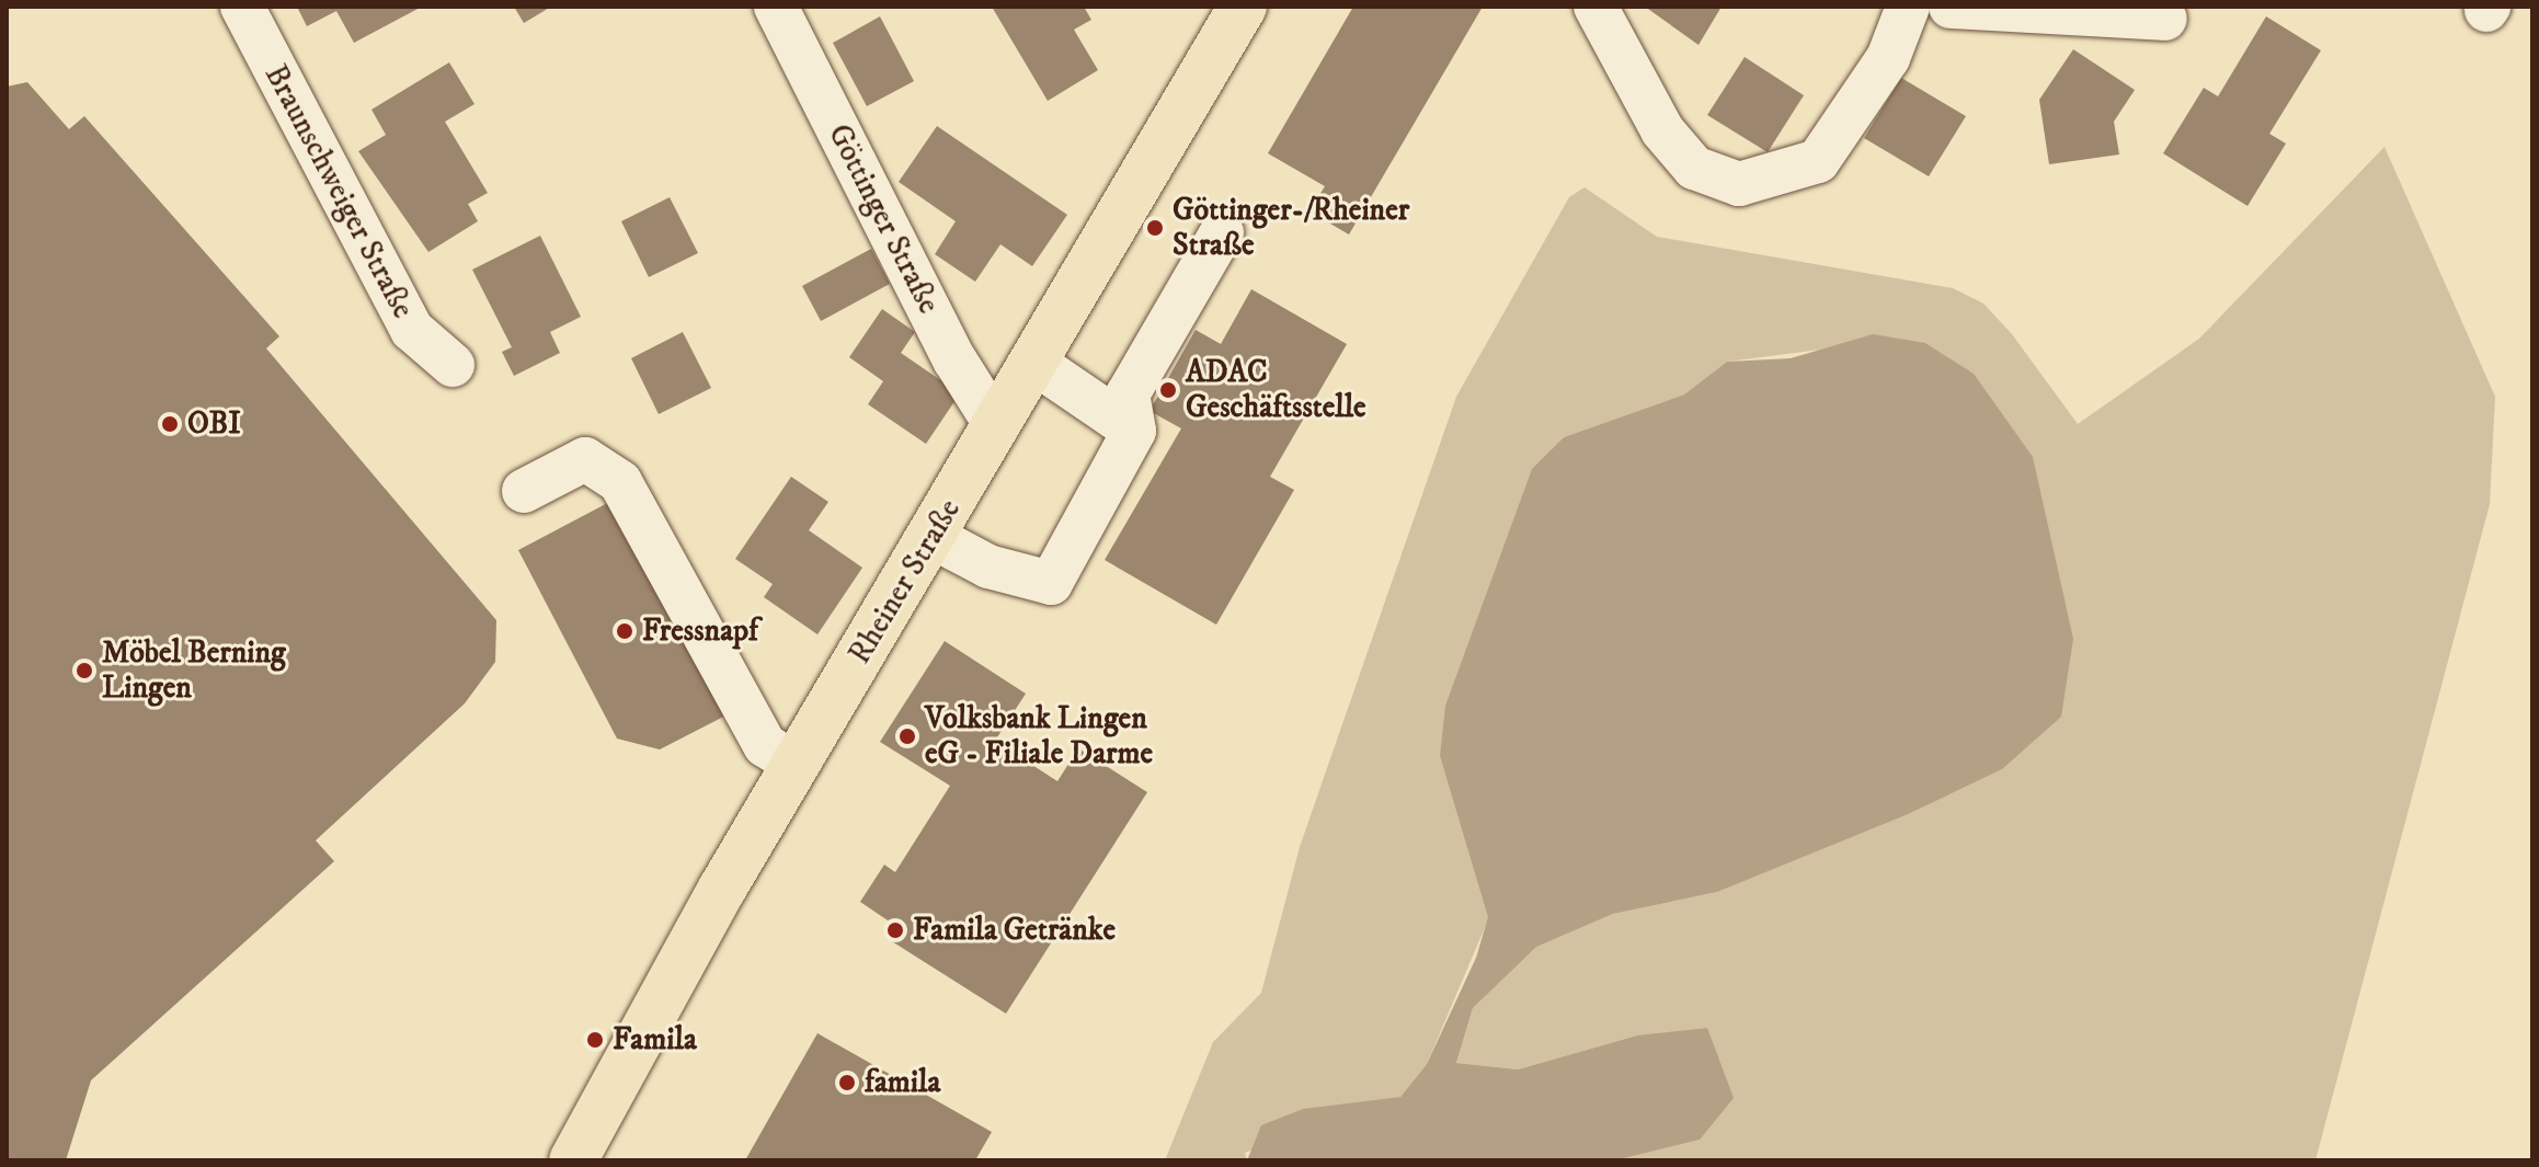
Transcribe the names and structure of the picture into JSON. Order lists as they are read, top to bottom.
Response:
{
  "streets": {
    "main road": ["Rheiner Straße"],
    "street": ["Braunschweiger Straße", "Göttinger Straße"]
  },
  "crossings": [
    ["Göttinger Straße", "Rheiner Straße"]
  ],
  "places": [
    "Göttinger-/Rheiner Straße",
    "ADAC Geschäftsstelle",
    "OBI",
    "Fressnapf",
    "Möbel Berning Lingen",
    "Volksbank Lingen eG - Filiale Darme",
    "Famila Getränke",
    "Famila",
    "famila"
  ]
}
